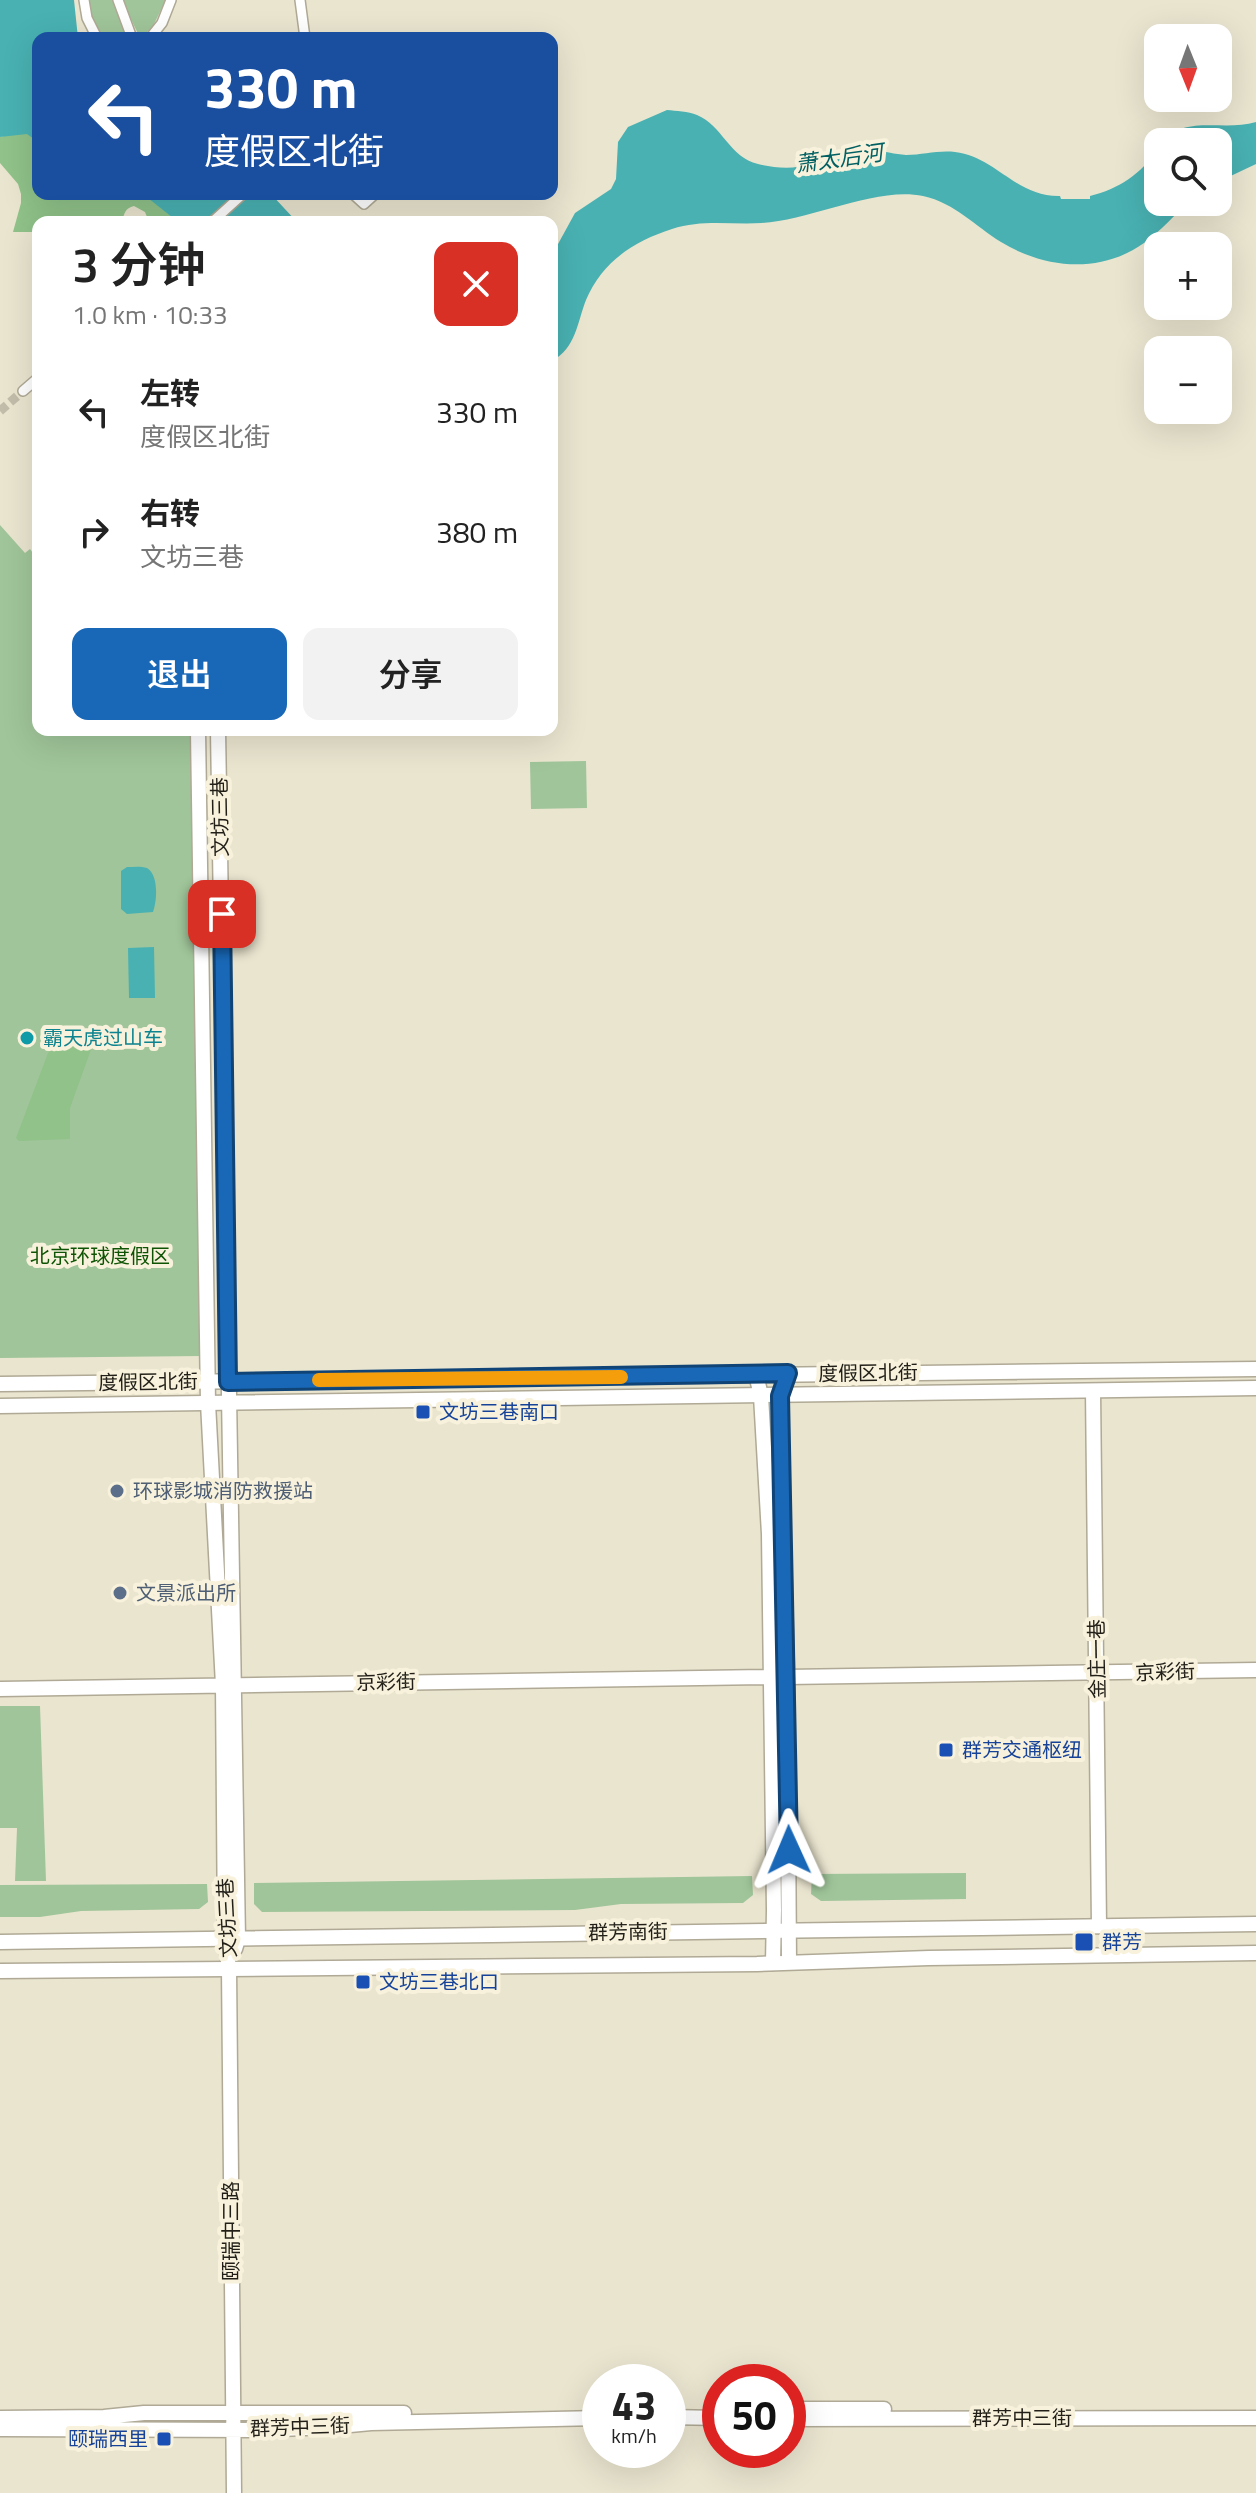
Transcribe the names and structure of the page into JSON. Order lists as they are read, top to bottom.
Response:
{
  "streets": {
    "main road": [
      "文坊三巷",
      "度假区北街",
      "金庄一巷",
      "京彩街",
      "群芳南街",
      "颐瑞中三路",
      "群芳中三街"
    ]
  },
  "crossings": [
    ["文坊三巷", "度假区北街"],
    ["文坊三巷", "京彩街"],
    ["文坊三巷", "群芳南街"],
    ["文坊三巷", "颐瑞中三路"],
    ["度假区北街", "金庄一巷"],
    ["金庄一巷", "京彩街"],
    ["金庄一巷", "群芳南街"],
    ["群芳南街", "颐瑞中三路"],
    ["颐瑞中三路", "群芳中三街"]
  ],
  "water": ["萧太后河"],
  "parks": ["北京环球度假区"],
  "places": {
    "other": ["霸天虎过山车", "环球影城消防救援站", "文景派出所"],
    "transit": [
      "文坊三巷南口",
      "群芳交通枢纽",
      "群芳",
      "文坊三巷北口",
      "颐瑞西里"
    ]
  },
  "north": "bottom",
  "page": {
    "map_buttons": ["+", "−"],
    "turn": ["330 m", "度假区北街"],
    "heading": ["3 分钟", "1.0 km · 10:33"],
    "list": [
      {
        "name": "左转",
        "note": "度假区北街",
        "value": "330 m"
      },
      {
        "name": "右转",
        "note": "文坊三巷",
        "value": "380 m"
      }
    ],
    "buttons": ["退出", "分享"],
    "speed": "43 km/h",
    "limit": "50"
  }
}
